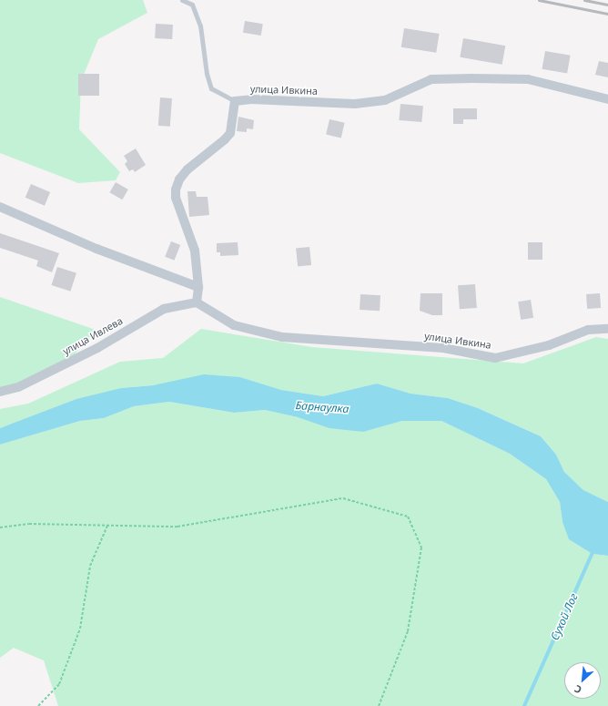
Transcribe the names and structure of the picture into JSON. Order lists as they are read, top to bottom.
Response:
{
  "streets": {
    "street": ["улица Ивкина", "улица Ивлева"]
  },
  "crossings": [
    ["улица Ивкина", "улица Ивлева"]
  ],
  "water": ["Барнаулка", "Сухой Лог"],
  "north": "bottom left"
}
